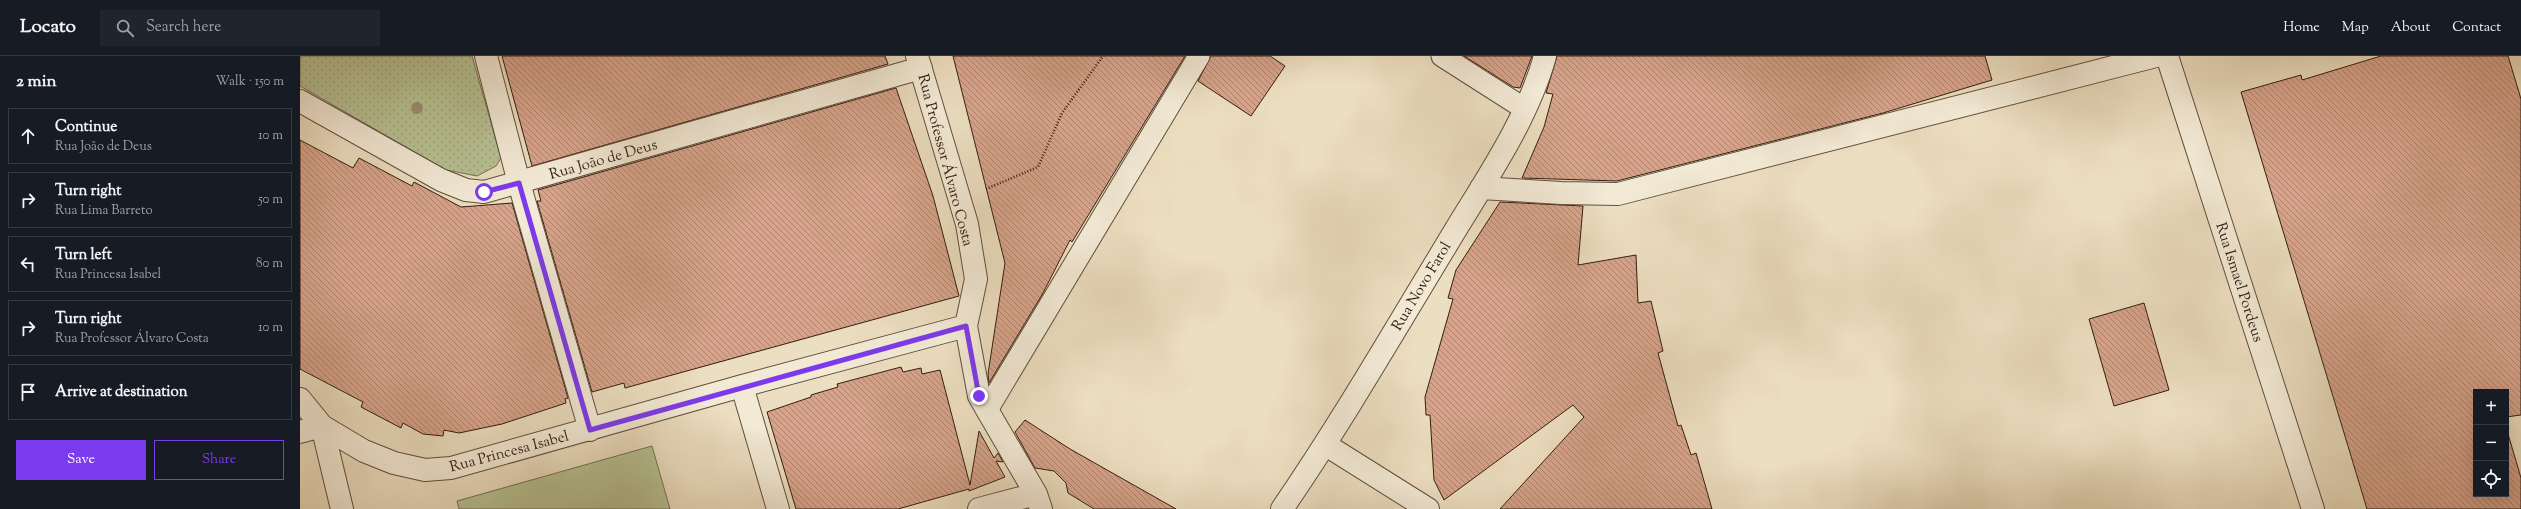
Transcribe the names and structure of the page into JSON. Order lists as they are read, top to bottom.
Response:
{
  "streets": {
    "street": [
      "Rua João de Deus",
      "Rua Professor Álvaro Costa",
      "Rua Ismael Pordeus",
      "Rua Novo Farol",
      "Rua Princesa Isabel"
    ]
  },
  "crossings": [
    ["Rua João de Deus", "Rua Professor Álvaro Costa"],
    ["Rua Professor Álvaro Costa", "Rua Princesa Isabel"]
  ],
  "page": {
    "header": "Locato",
    "search": "Search here",
    "nav": [
      "Home",
      "Map",
      "About",
      "Contact"
    ],
    "heading": ["2 min", "Walk · 150 m"],
    "list": [
      ["Continue", "Rua João de Deus", "10 m"],
      ["Turn right", "Rua Lima Barreto", "50 m"],
      ["Turn left", "Rua Princesa Isabel", "80 m"],
      ["Turn right", "Rua Professor Álvaro Costa", "10 m"],
      "Arrive at destination"
    ],
    "map_buttons": ["+", "−"],
    "buttons": ["Save", "Share"]
  }
}
